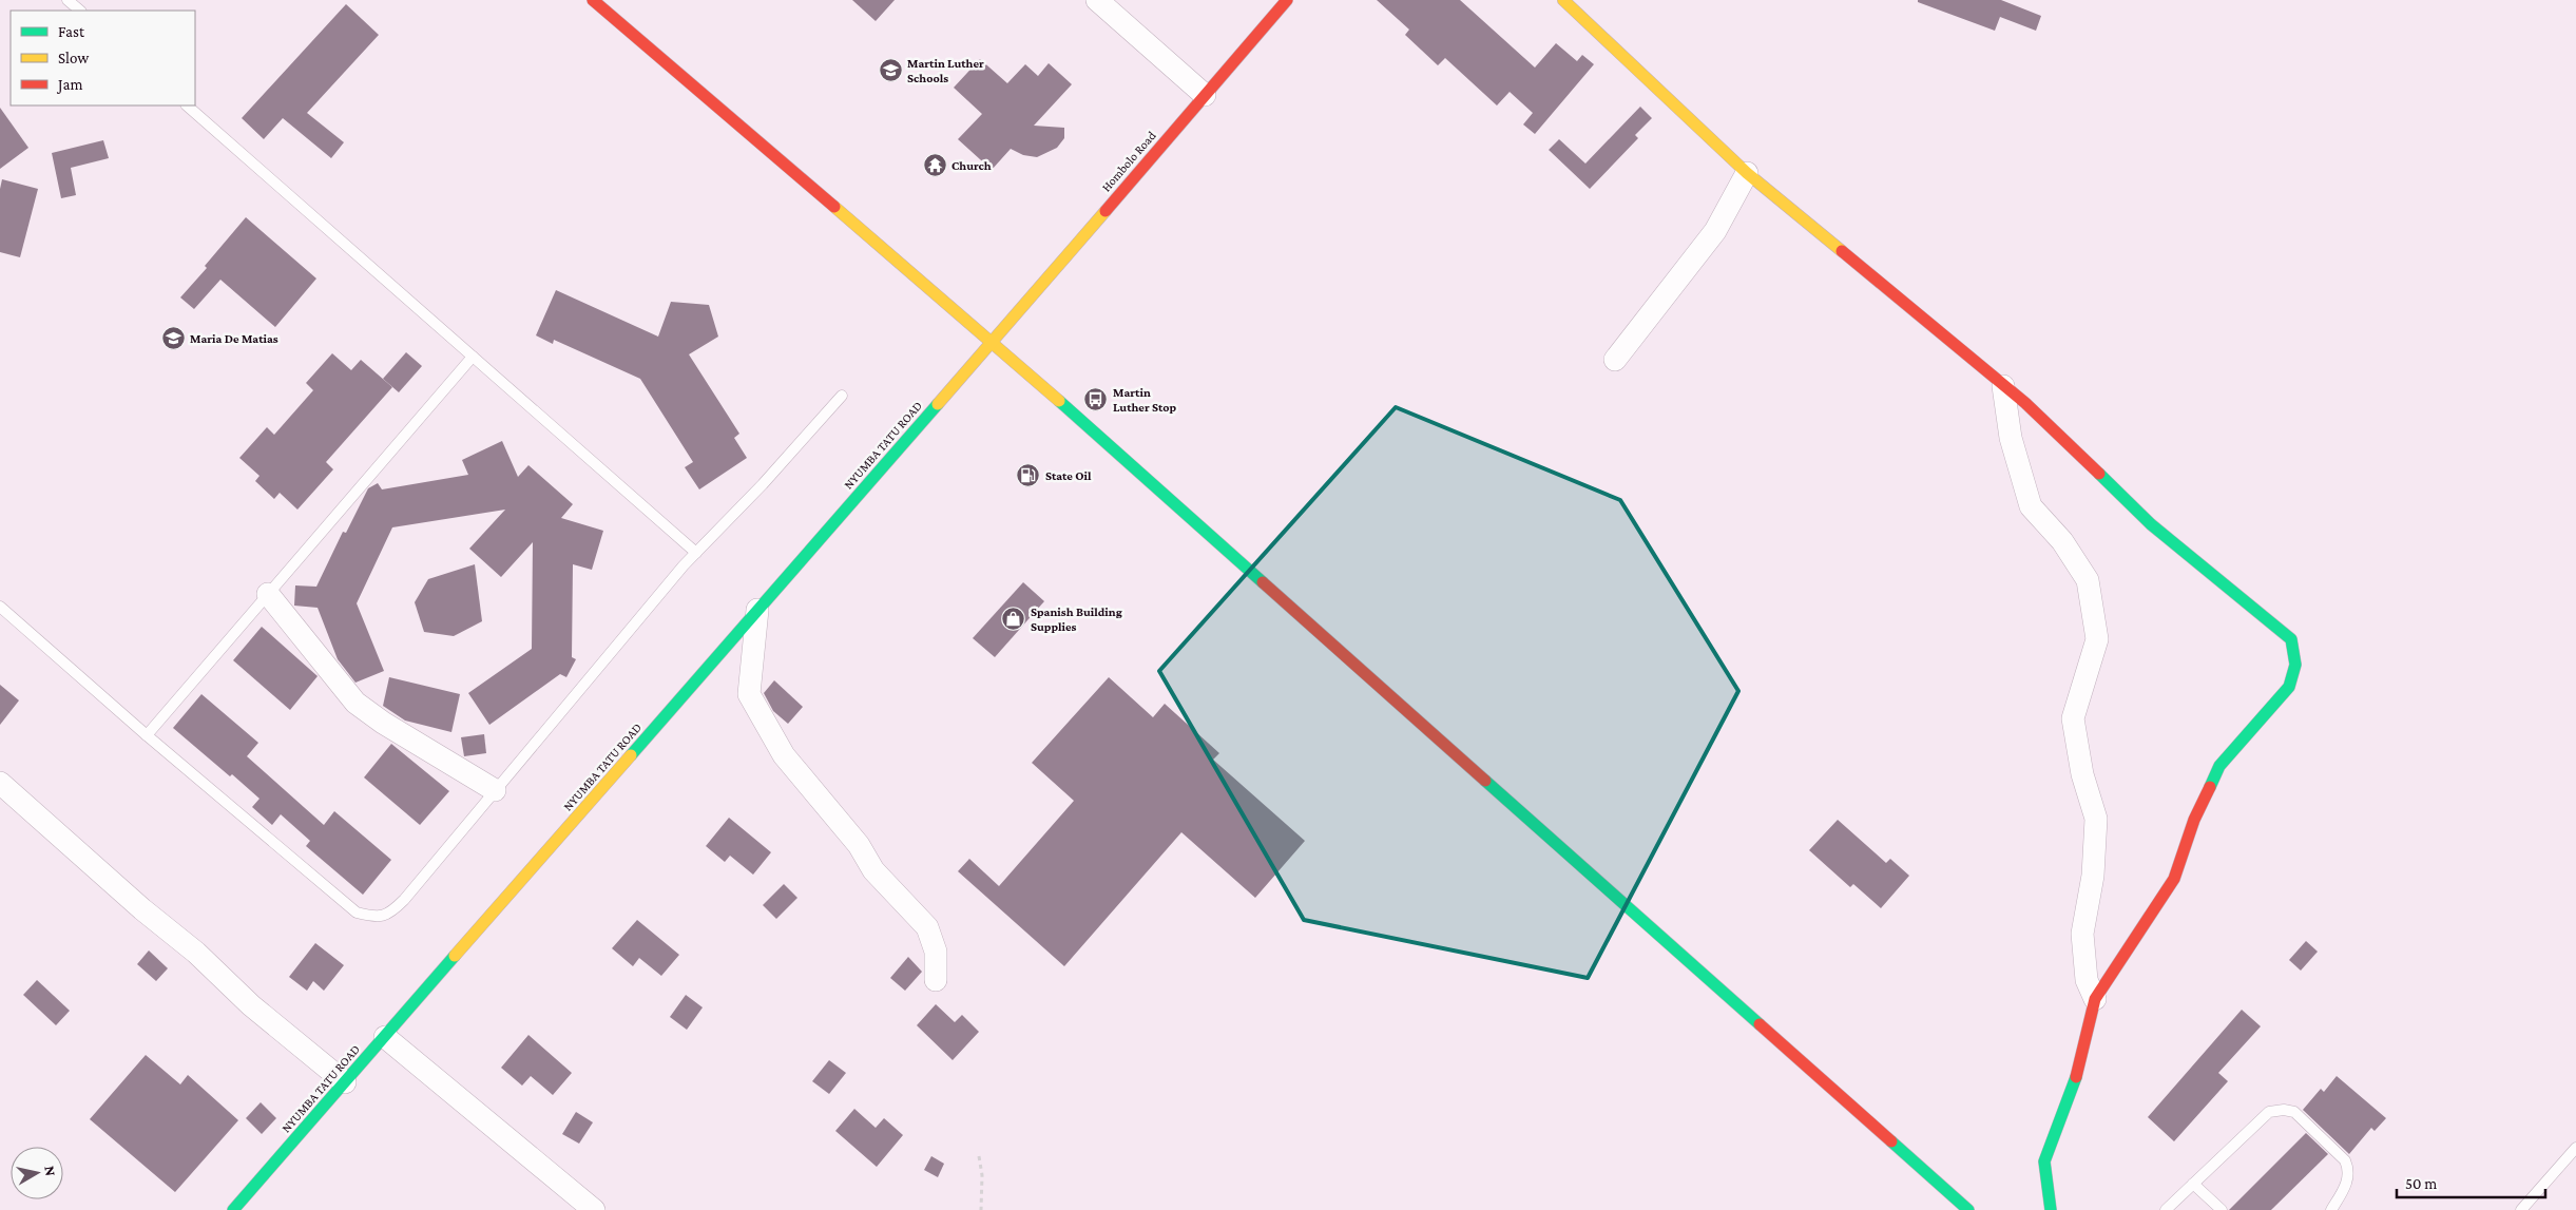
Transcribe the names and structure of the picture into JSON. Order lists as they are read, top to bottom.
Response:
{
  "streets": {
    "main road": ["Hombolo Road", "NYUMBA TATU ROAD"]
  },
  "crossings": [
    ["Hombolo Road", "NYUMBA TATU ROAD"]
  ],
  "places": {
    "school or university": ["Martin Luther Schools", "Maria De Matias"],
    "temple": ["Church"],
    "bus stop": ["Martin Luther Stop"],
    "fuel station": ["State Oil"],
    "shop": ["Spanish Building Supplies"]
  },
  "legend": ["Fast", "Slow", "Jam"],
  "scale_bar": "50 m",
  "north": "right"
}
